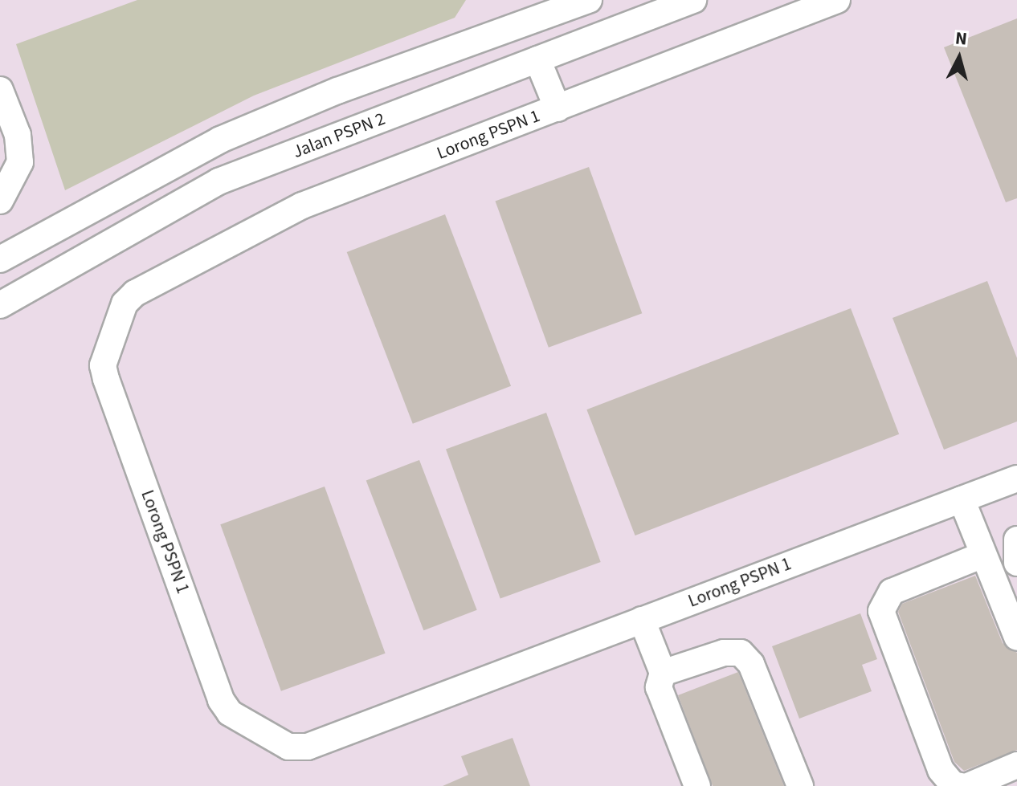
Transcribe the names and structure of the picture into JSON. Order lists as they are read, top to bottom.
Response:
{
  "streets": {
    "street": ["Lorong PSPN 1", "Jalan PSPN 2"]
  },
  "north": "top"
}
